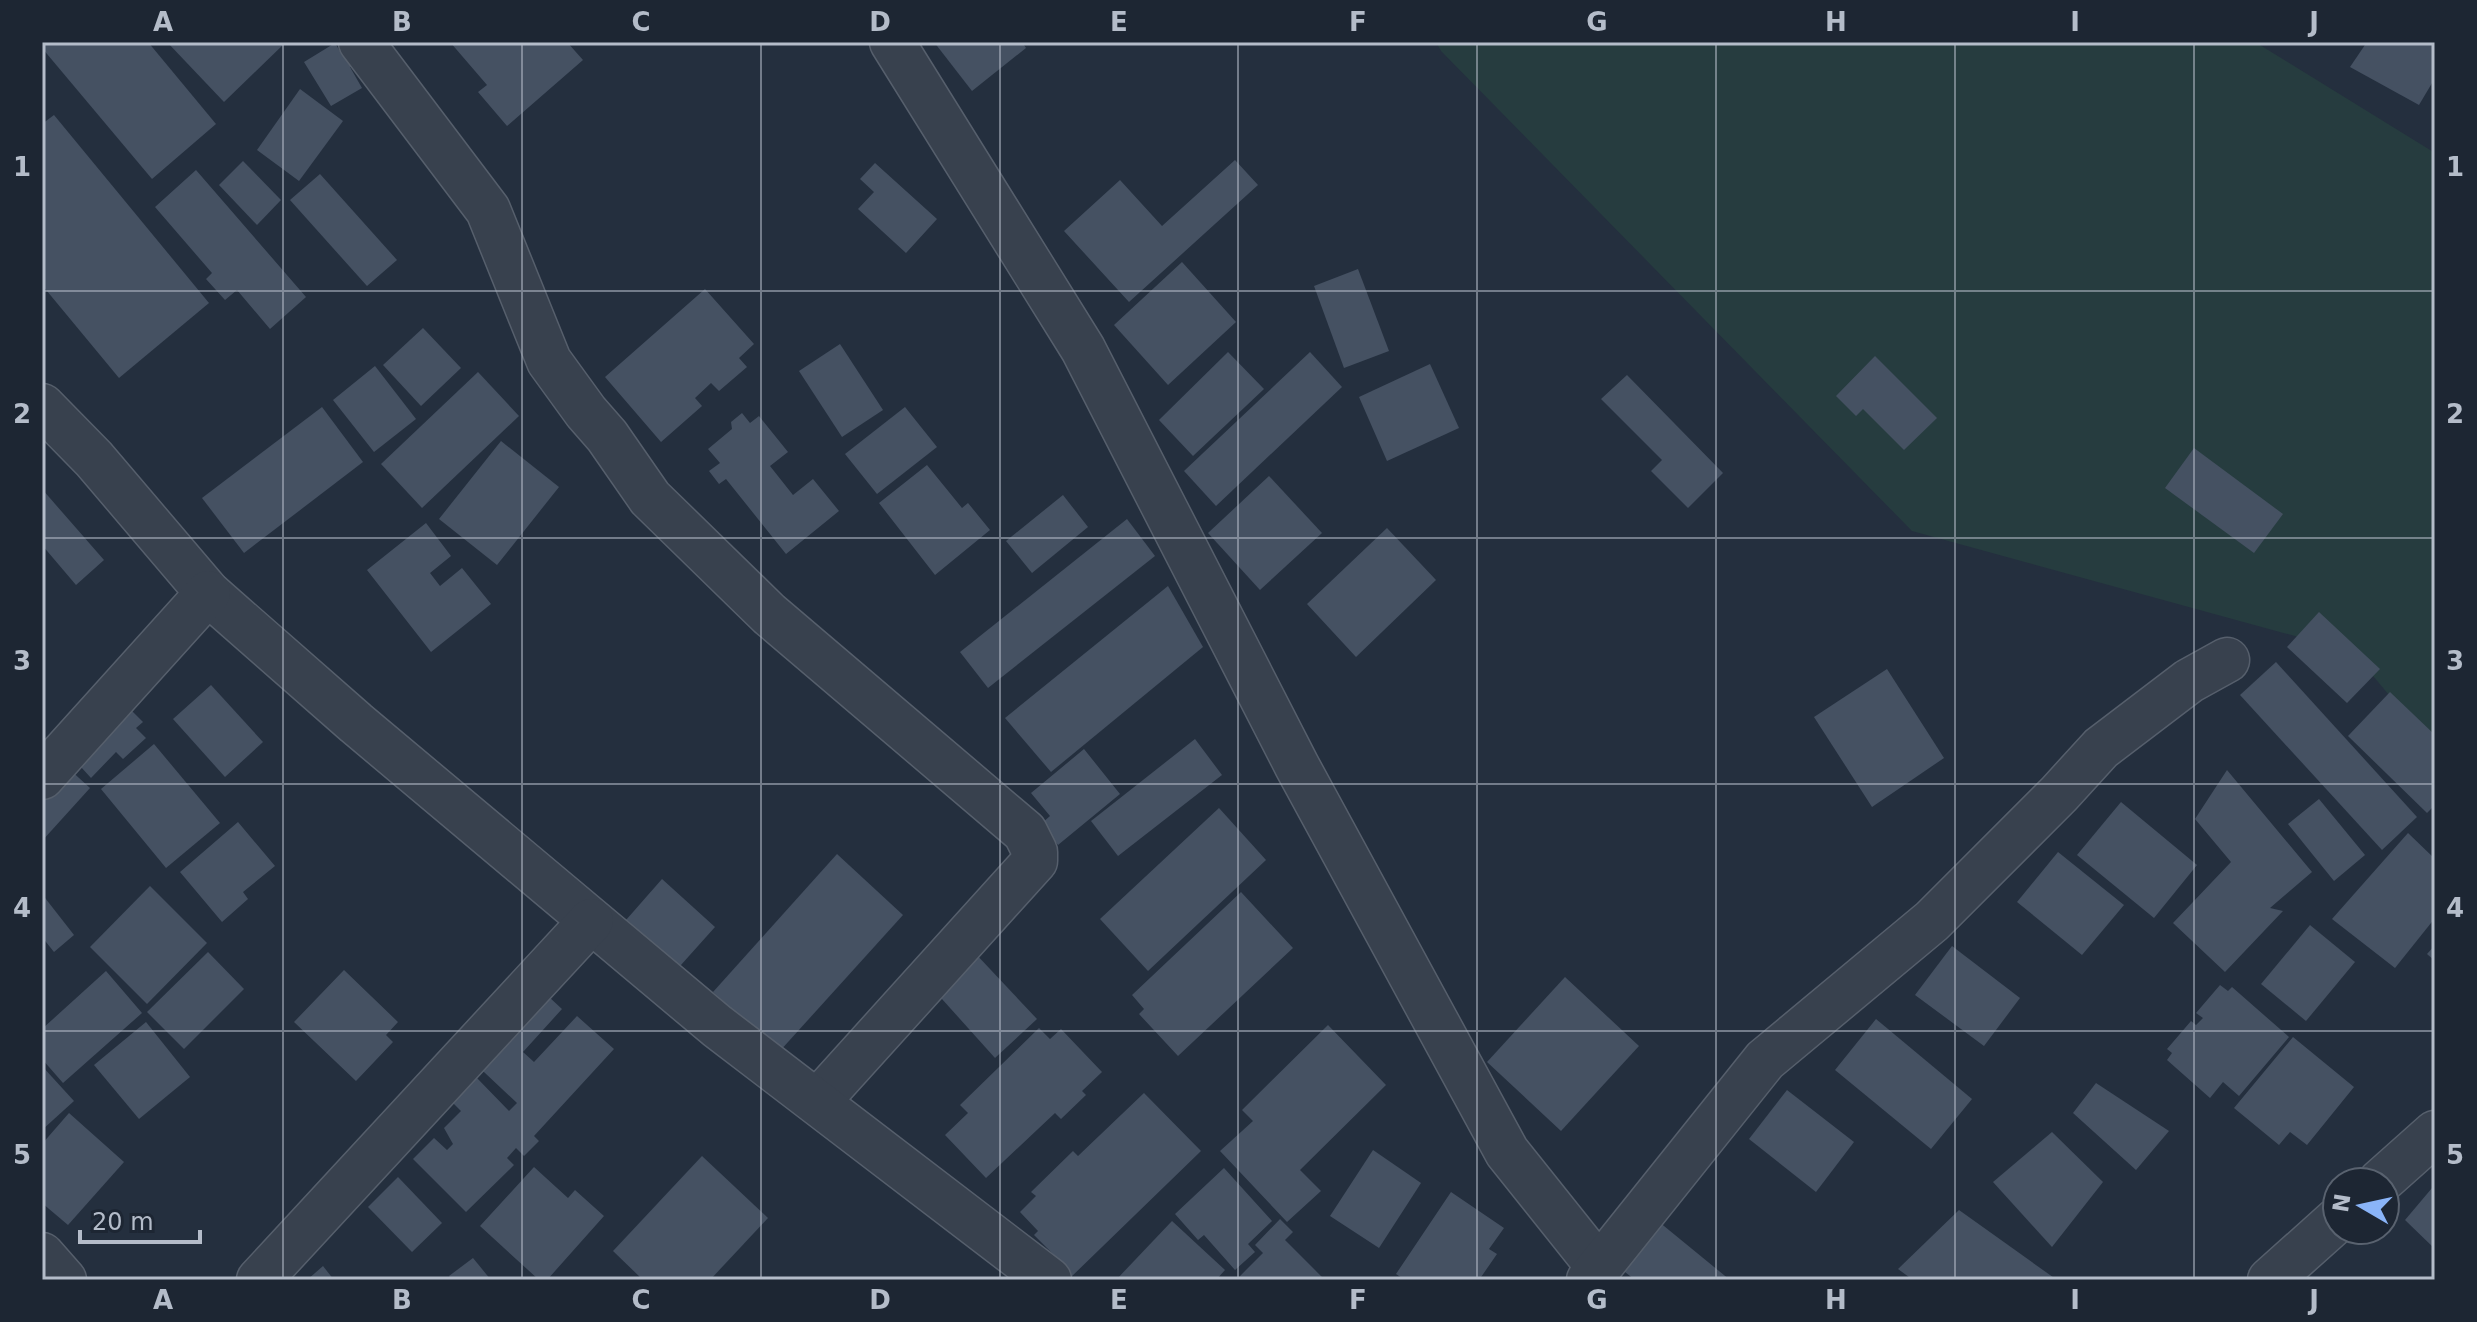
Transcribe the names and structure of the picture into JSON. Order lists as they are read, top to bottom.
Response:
{
  "scale_bar": "20 m",
  "north": "left",
  "grid": {
    "columns": [
      "A",
      "B",
      "C",
      "D",
      "E",
      "F",
      "G",
      "H",
      "I",
      "J"
    ],
    "rows": [
      "1",
      "2",
      "3",
      "4",
      "5"
    ]
  }
}
